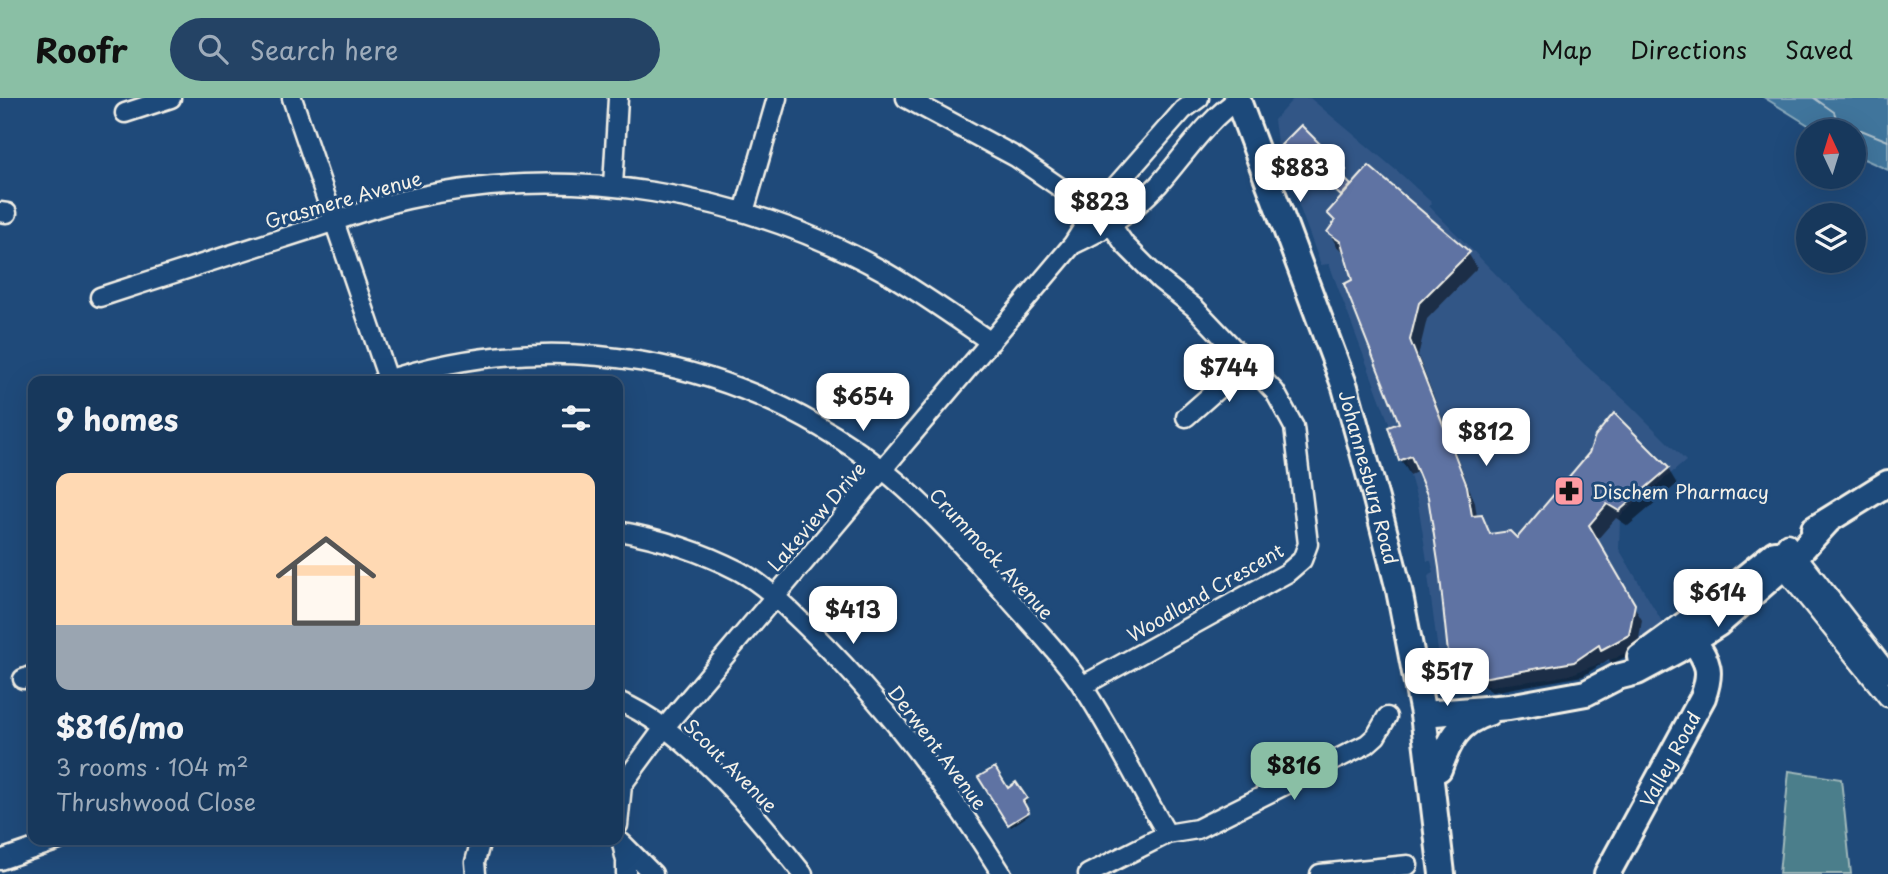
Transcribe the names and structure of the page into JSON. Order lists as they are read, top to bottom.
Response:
{
  "streets": {
    "street": [
      "Grasmere Avenue",
      "Johannesburg Road",
      "Lakeview Drive",
      "Crummock Avenue",
      "Woodland Crescent",
      "Derwent Avenue",
      "Valley Road",
      "Scout Avenue"
    ]
  },
  "crossings": [
    ["Grasmere Avenue", "Lakeview Drive"],
    ["Johannesburg Road", "Lakeview Drive"],
    ["Lakeview Drive", "Crummock Avenue"],
    ["Lakeview Drive", "Woodland Crescent"],
    ["Lakeview Drive", "Derwent Avenue"],
    ["Lakeview Drive", "Scout Avenue"],
    ["Crummock Avenue", "Woodland Crescent"]
  ],
  "places": {
    "pharmacy": ["Dischem Pharmacy"]
  },
  "north": "top",
  "page": {
    "header": "Roofr",
    "search": "Search here",
    "nav": ["Map", "Directions", "Saved"],
    "price": [
      "$883",
      "$823",
      "$744",
      "$654",
      "$812",
      "$614",
      "$413",
      "$517",
      "$816"
    ],
    "heading": "9 homes",
    "list": [
      {
        "name": "$816/mo",
        "note": "3 rooms · 104 m² · Thrushwood Close"
      }
    ]
  }
}
